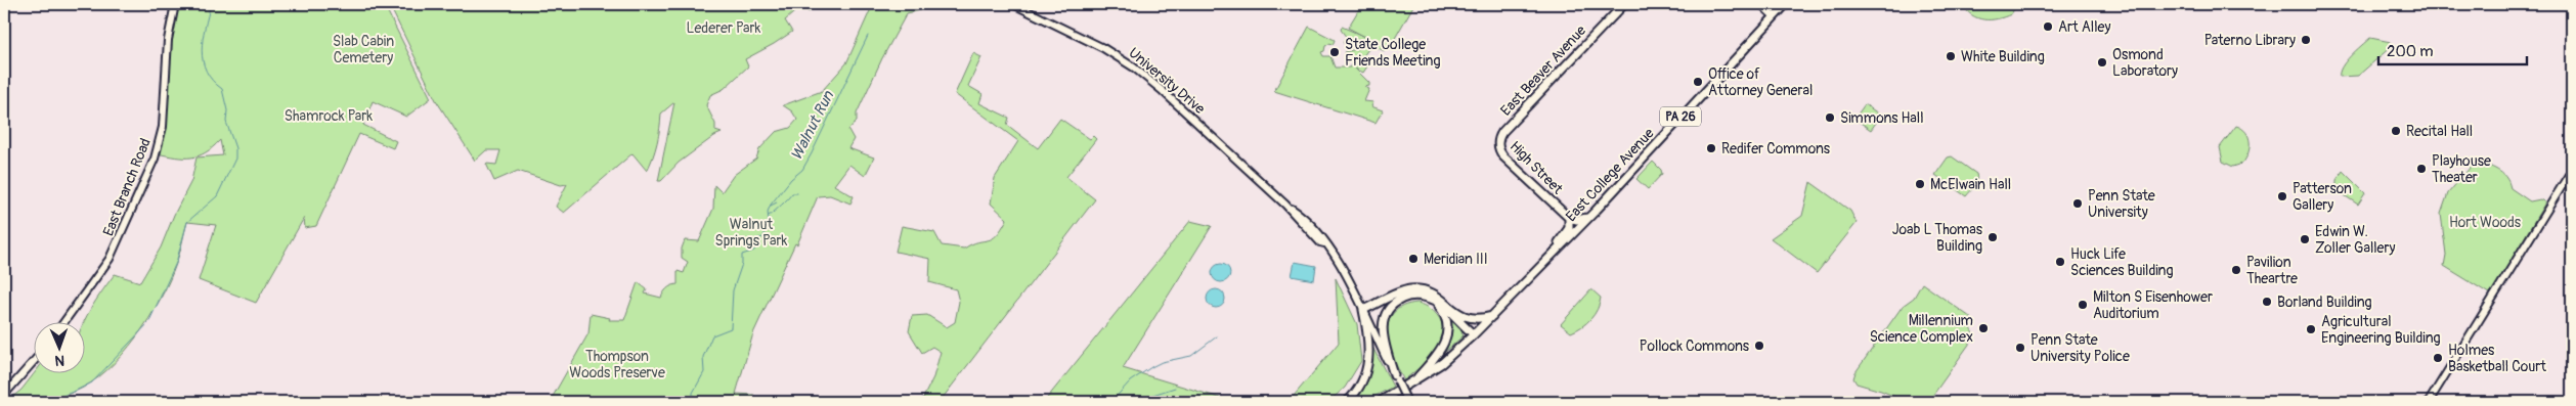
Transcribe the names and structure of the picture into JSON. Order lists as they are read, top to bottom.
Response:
{
  "streets": {
    "main road": [
      "East Beaver Avenue",
      "University Drive",
      "PA 26",
      "High Street",
      "East College Avenue",
      "East Branch Road"
    ]
  },
  "crossings": [
    ["East Beaver Avenue", "High Street"],
    ["High Street", "East College Avenue"]
  ],
  "water": ["Walnut Run"],
  "parks": [
    "Lederer Park",
    "Slab Cabin Cemetery",
    "Shamrock Park",
    "Hort Woods",
    "Walnut Springs Park",
    "Thompson Woods Preserve"
  ],
  "places": [
    "Art Alley",
    "Paterno Library",
    "State College Friends Meeting",
    "White Building",
    "Osmond Laboratory",
    "Office of Attorney General",
    "Simmons Hall",
    "Recital Hall",
    "Redifer Commons",
    "Playhouse Theater",
    "McElwain Hall",
    "Patterson Gallery",
    "Penn State University",
    "Joab L Thomas Building",
    "Edwin W. Zoller Gallery",
    "Meridian III",
    "Huck Life Sciences Building",
    "Pavilion Theartre",
    "Borland Building",
    "Milton S Eisenhower Auditorium",
    "Millennium Science Complex",
    "Agricultural Engineering Building",
    "Pollock Commons",
    "Penn State University Police",
    "Holmes Basketball Court"
  ],
  "scale_bar": "200 m",
  "north": "bottom"
}
